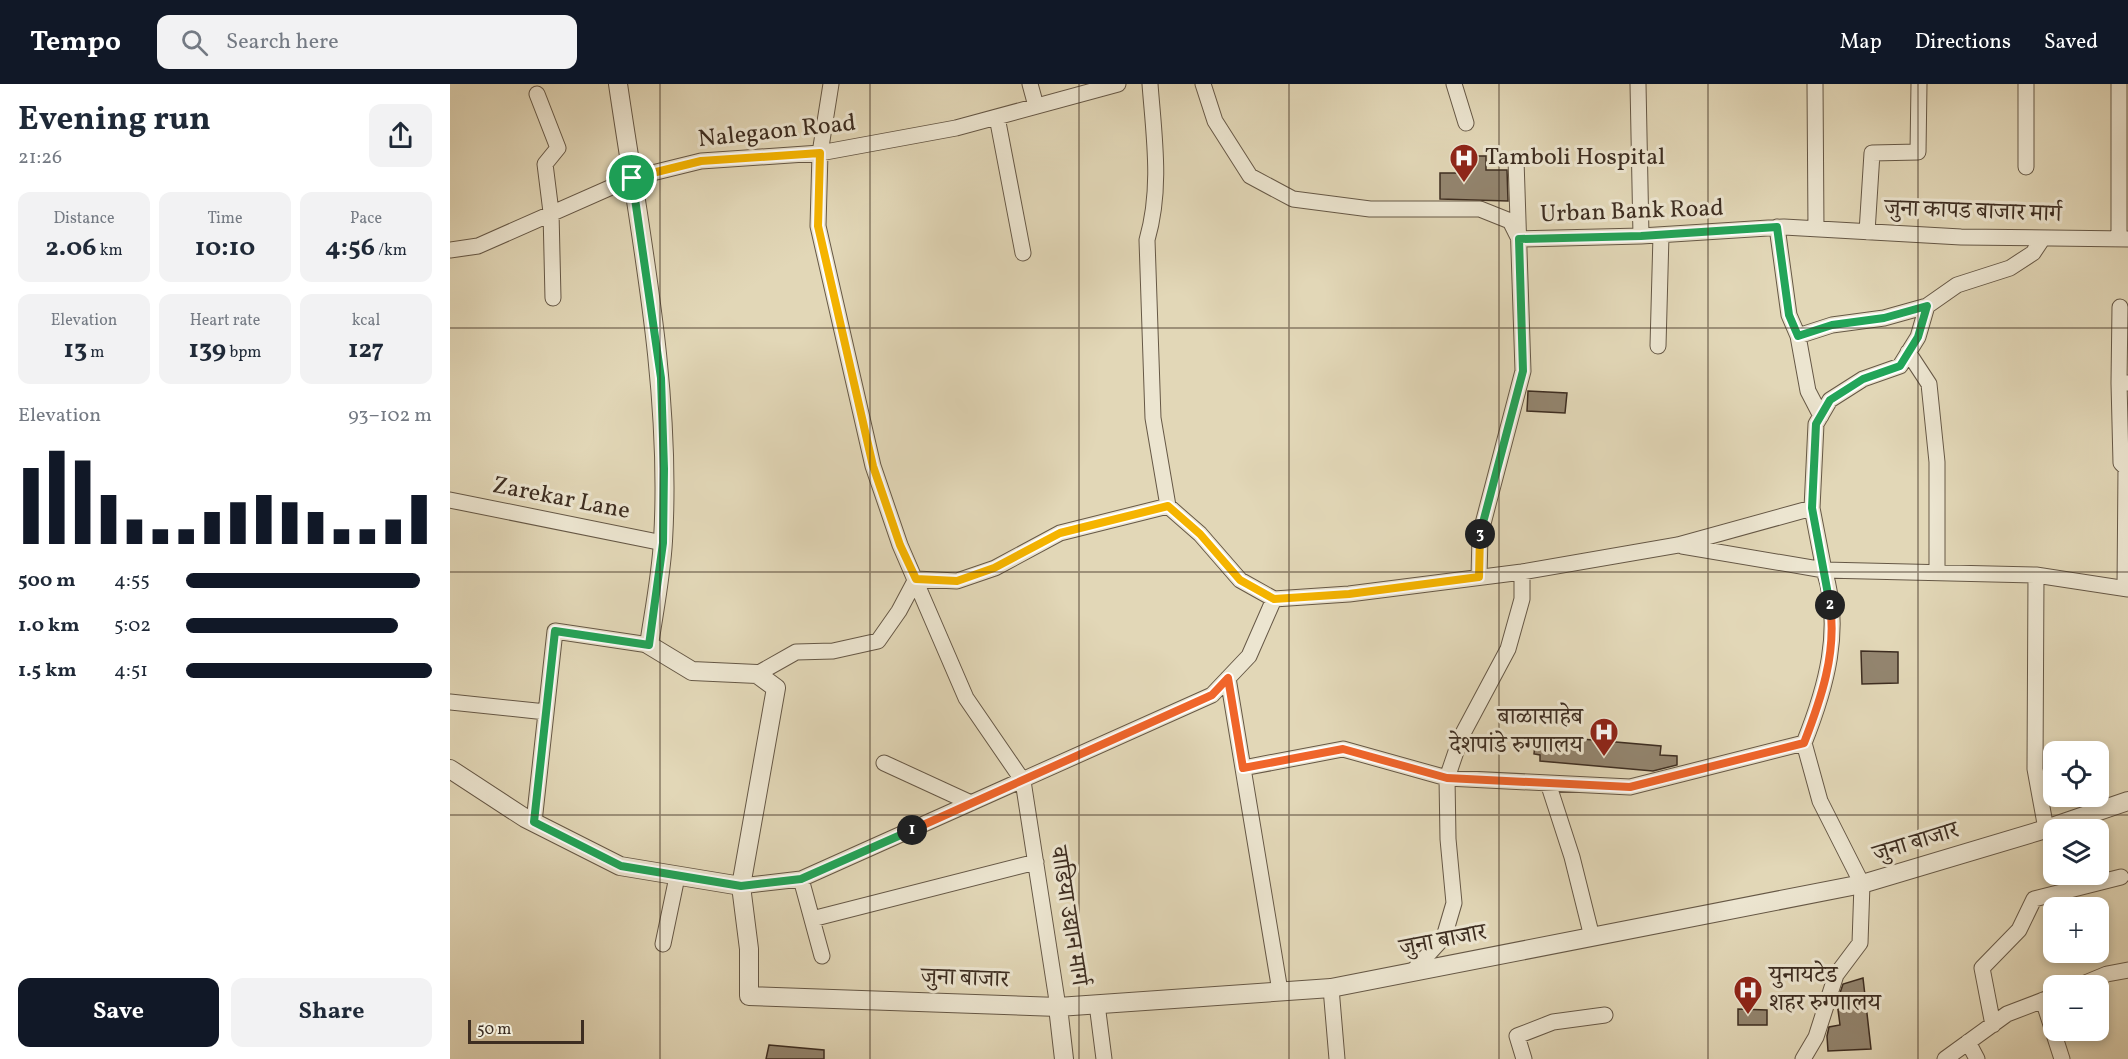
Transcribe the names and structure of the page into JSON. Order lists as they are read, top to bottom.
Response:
{
  "streets": {
    "street": [
      "Nalegaon Road",
      "Urban Bank Road",
      "जुना कापड बाजार मार्ग",
      "Zarekar Lane",
      "जुना बाजार",
      "वाडिया उद्यान मार्ग"
    ]
  },
  "crossings": [
    ["Urban Bank Road", "जुना कापड बाजार मार्ग"],
    ["जुना बाजार", "वाडिया उद्यान मार्ग"]
  ],
  "places": {
    "hospital": ["Tamboli Hospital", "बाळासाहेब देशपांडे रुग्णालय", "युनायटेड शहर रुग्णालय"]
  },
  "scale_bar": "50 m",
  "page": {
    "header": "Tempo",
    "search": "Search here",
    "nav": ["Map", "Directions", "Saved"],
    "heading": ["Evening run", "21:26"],
    "stats": [
      ["Distance", "2.06 km"],
      ["Time", "10:10"],
      ["Pace", "4:56 /km"],
      ["Elevation", "13 m"],
      ["Heart rate", "139 bpm"],
      ["kcal", "127"]
    ],
    "chart": ["Elevation", "93–102 m"],
    "pins": ["3", "2", "1"],
    "list": [
      {
        "name": "500 m",
        "note": "4:55"
      },
      {
        "name": "1.0 km",
        "note": "5:02"
      },
      {
        "name": "1.5 km",
        "note": "4:51"
      }
    ],
    "map_buttons": ["+", "−"],
    "buttons": ["Save", "Share"],
    "scale": "50 m"
  }
}
